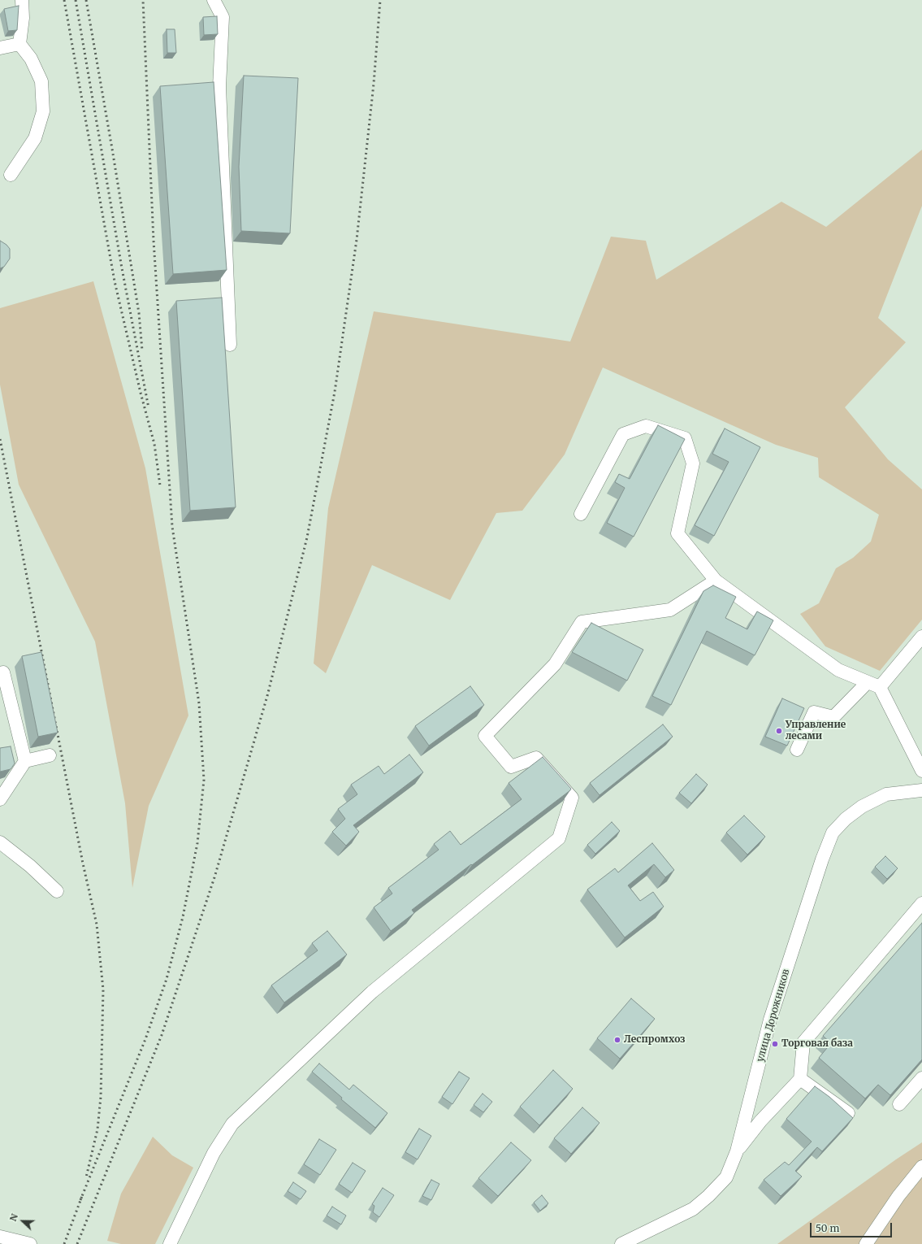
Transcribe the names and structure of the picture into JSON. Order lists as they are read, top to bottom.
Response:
{
  "streets": {
    "street": ["улица Дорожников"]
  },
  "places": ["Управление лесами", "Леспромхоз", "Торговая база"],
  "scale_bar": "50 m",
  "north": "left"
}
